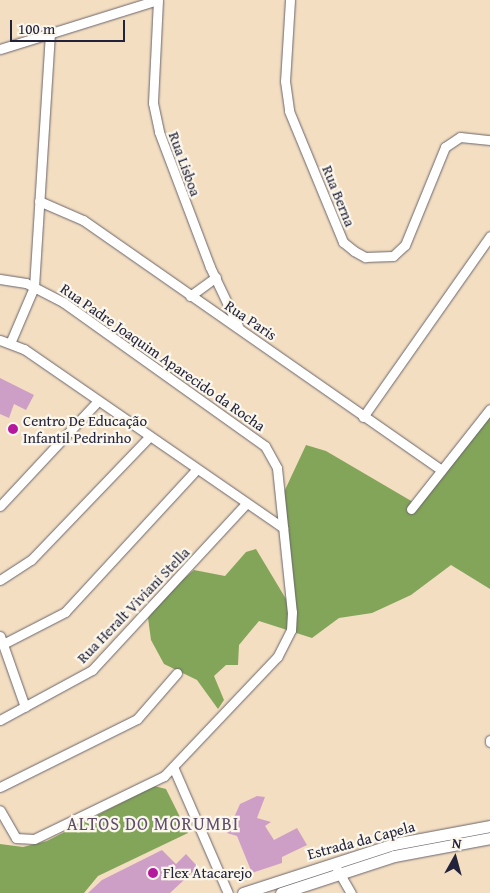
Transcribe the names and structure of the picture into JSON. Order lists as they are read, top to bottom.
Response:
{
  "streets": {
    "main road": ["Estrada da Capela"],
    "street": [
      "Rua Lisboa",
      "Rua Berna",
      "Rua Paris",
      "Rua Padre Joaquim Aparecido da Rocha",
      "Rua Heralt Viviani Stella"
    ]
  },
  "crossings": [
    ["Rua Lisboa", "Rua Paris"]
  ],
  "districts": ["ALTOS DO MORUMBI"],
  "places": ["Centro De Educação Infantil Pedrinho", "Flex Atacarejo"],
  "scale_bar": "100 m",
  "north": "top"
}
